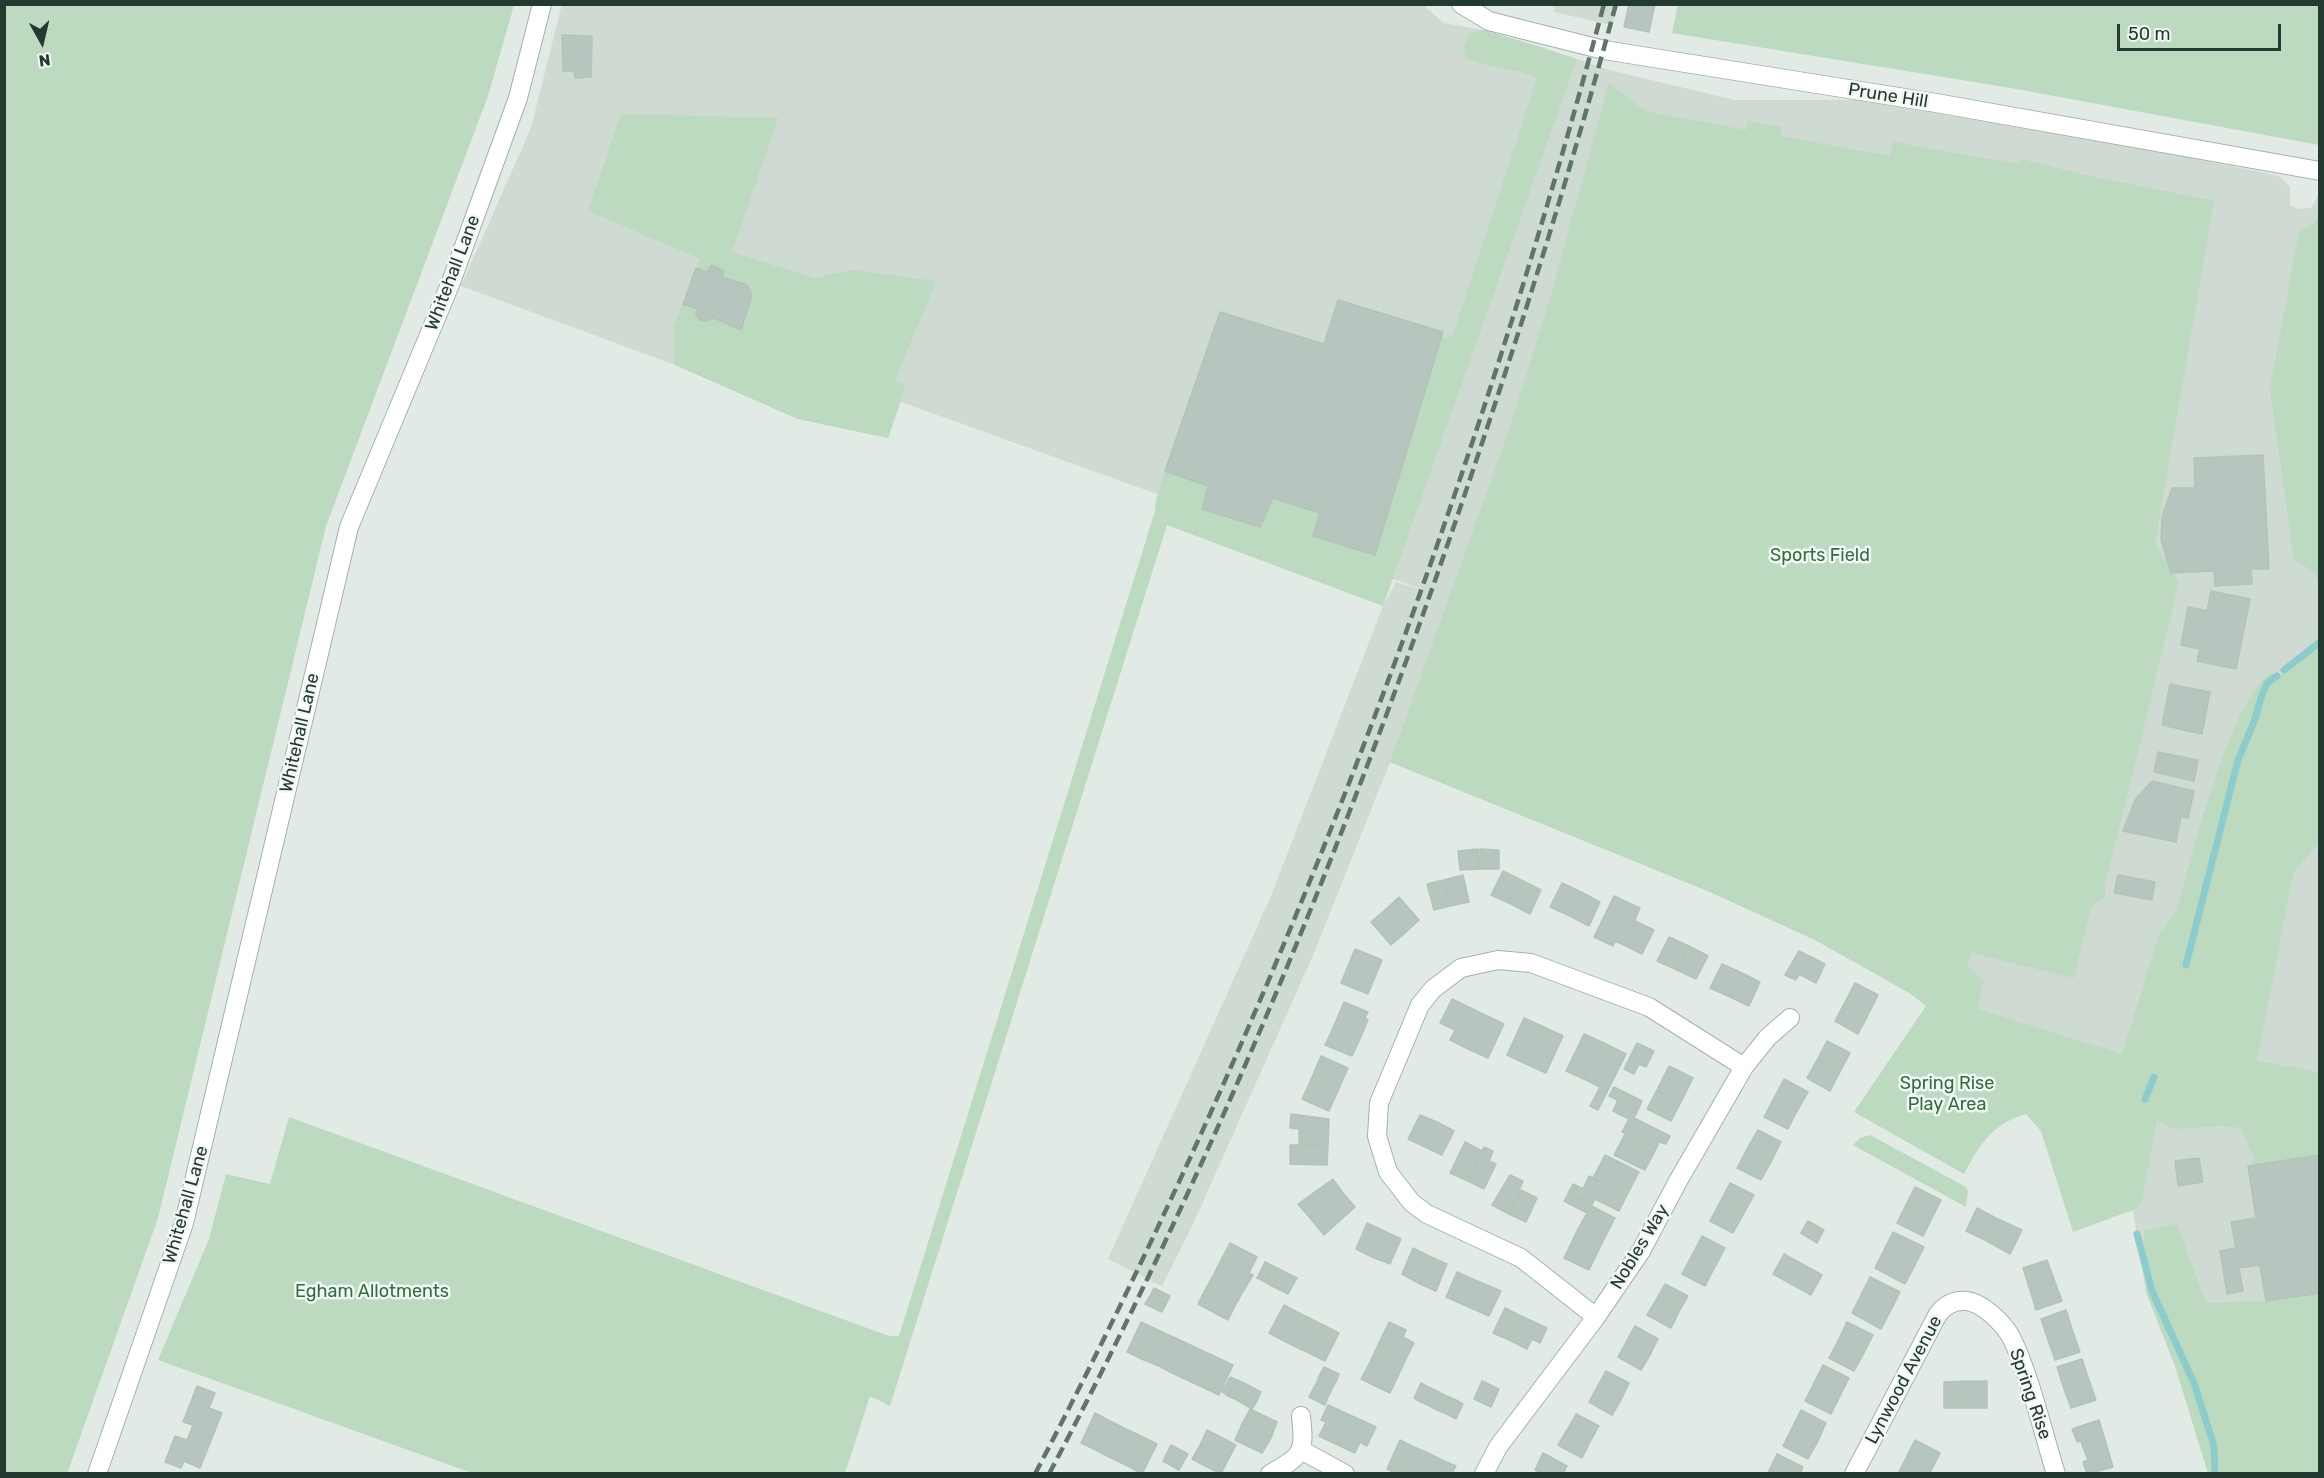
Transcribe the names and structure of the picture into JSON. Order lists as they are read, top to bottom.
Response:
{
  "streets": {
    "street": [
      "Prune Hill",
      "Whitehall Lane",
      "Nobles Way",
      "Lynwood Avenue",
      "Spring Rise"
    ]
  },
  "crossings": [
    ["Lynwood Avenue", "Spring Rise"]
  ],
  "parks": ["Sports Field", "Spring Rise Play Area", "Egham Allotments"],
  "scale_bar": "50 m",
  "north": "bottom"
}
